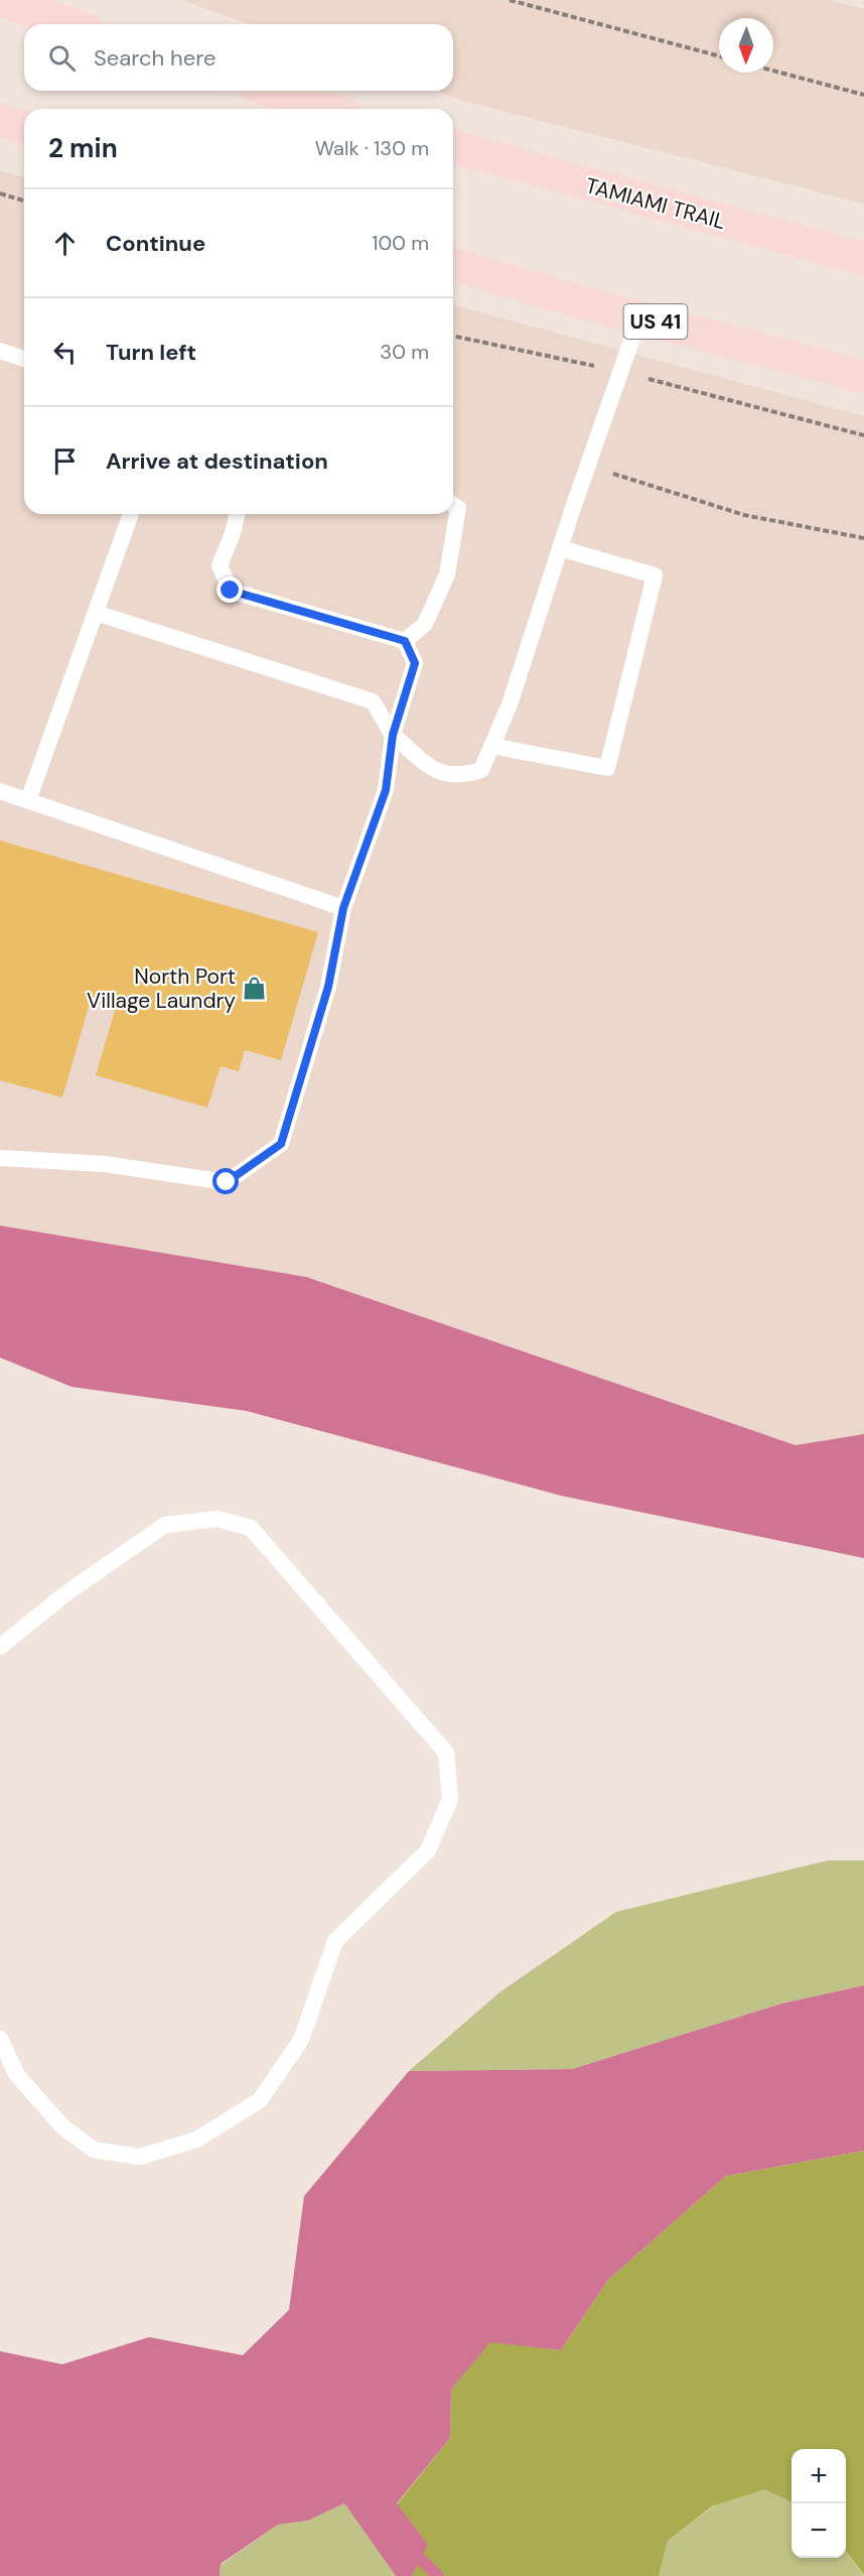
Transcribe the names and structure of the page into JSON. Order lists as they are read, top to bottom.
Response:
{
  "streets": {
    "main road": ["TAMIAMI TRAIL", "US 41"]
  },
  "places": {
    "shop": ["North Port Village Laundry"]
  },
  "north": "bottom",
  "page": {
    "search": "Search here",
    "heading": ["2 min", "Walk · 130 m"],
    "list": [
      ["Continue", "100 m"],
      ["Turn left", "30 m"],
      "Arrive at destination"
    ],
    "map_buttons": ["+", "−"]
  }
}
